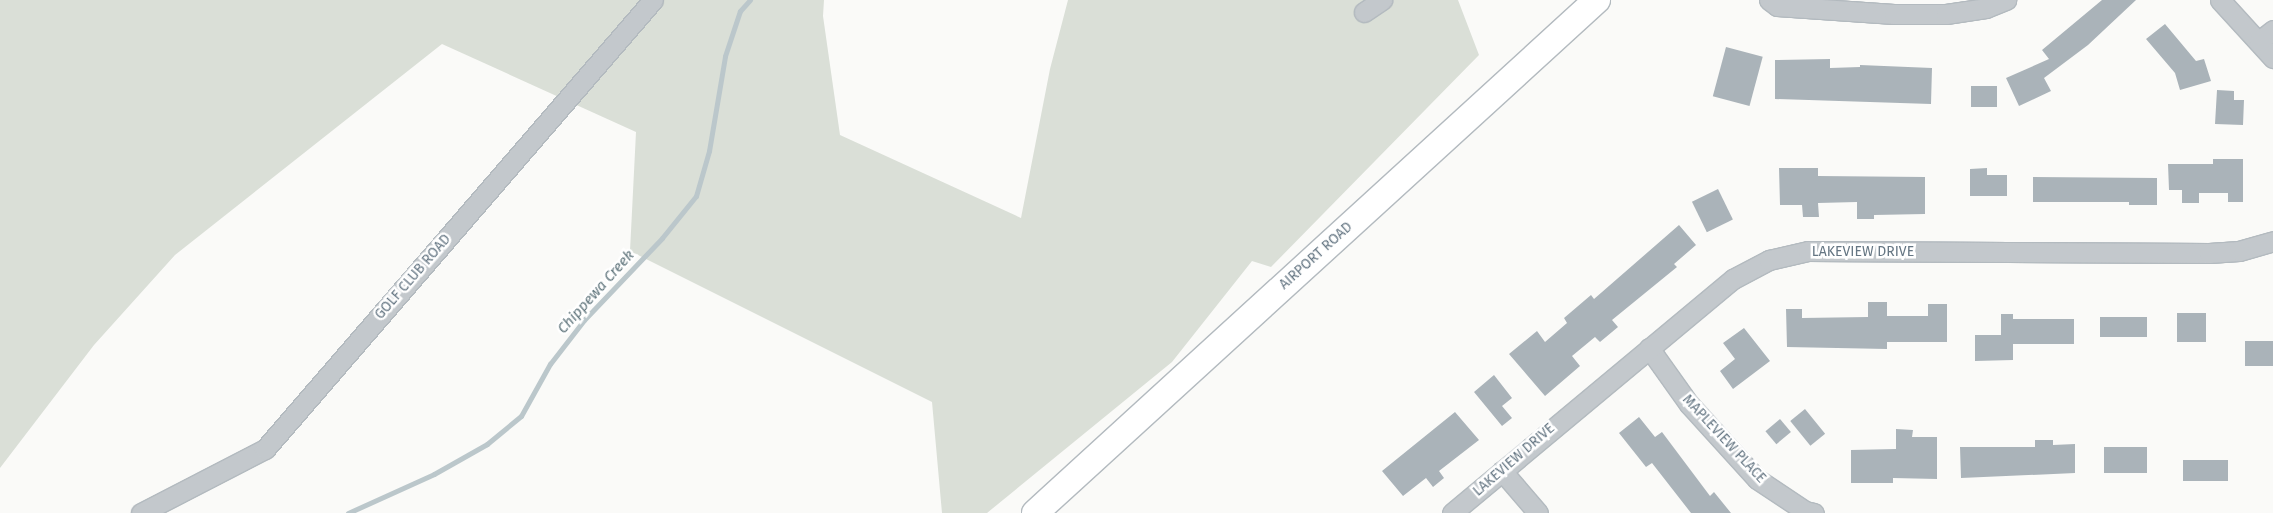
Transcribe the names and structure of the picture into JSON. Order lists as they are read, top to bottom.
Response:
{
  "streets": {
    "main road": ["AIRPORT ROAD"],
    "street": ["LAKEVIEW DRIVE", "GOLF CLUB ROAD", "MAPLEVIEW PLACE"]
  },
  "crossings": [
    ["LAKEVIEW DRIVE", "MAPLEVIEW PLACE"]
  ],
  "water": ["Chippewa Creek"]
}
